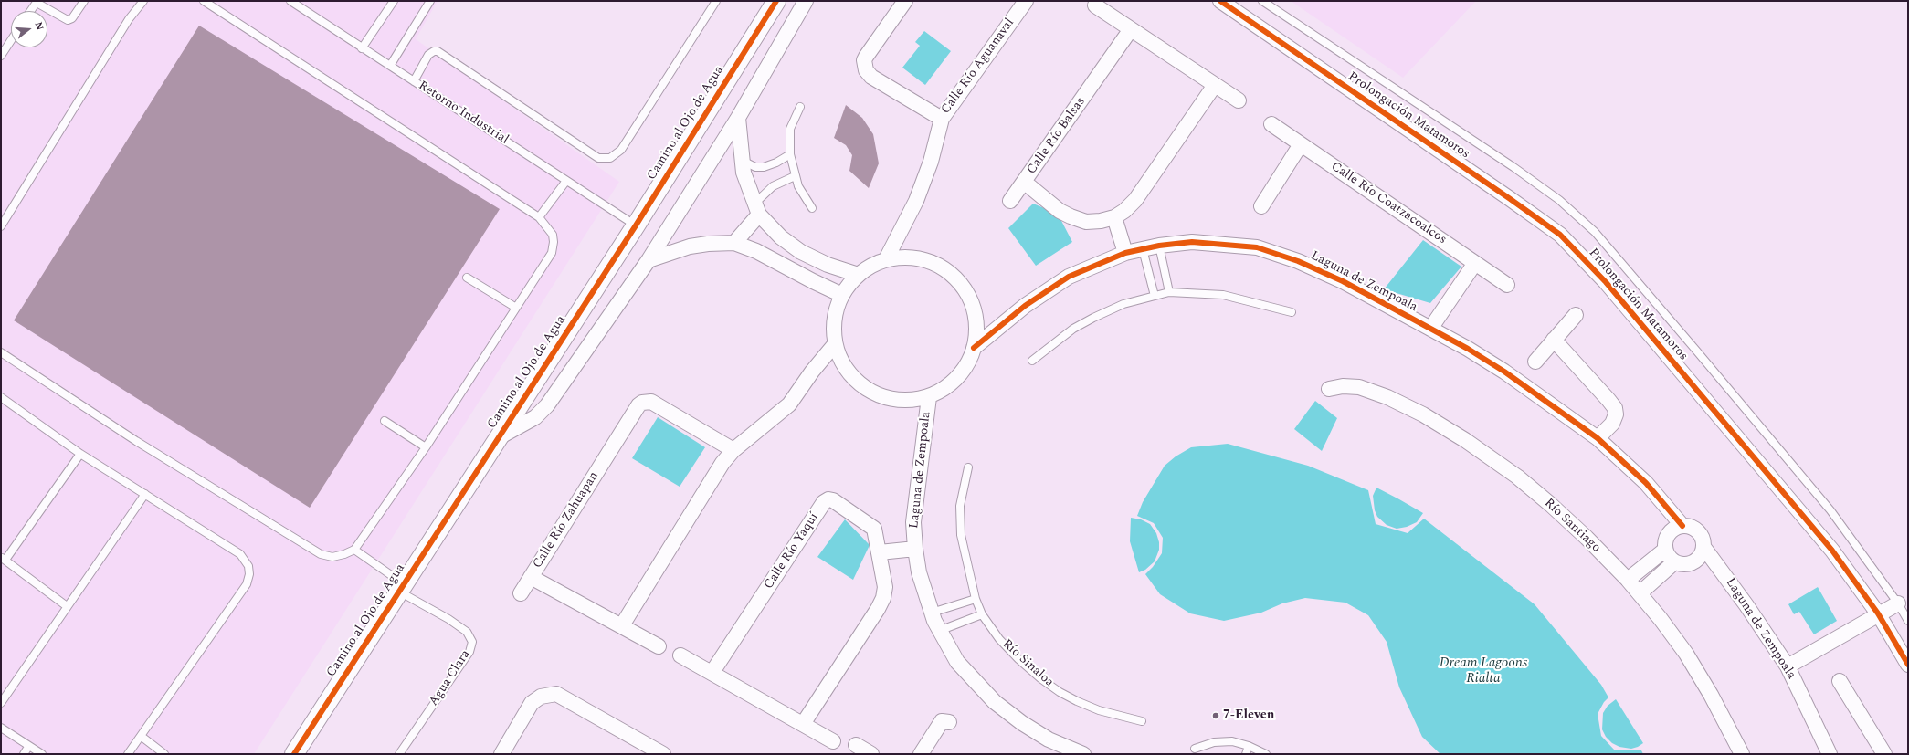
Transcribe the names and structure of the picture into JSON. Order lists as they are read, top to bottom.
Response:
{
  "streets": {
    "street": [
      "Calle Río Aguanaval",
      "Prolongación Matamoros",
      "Camino al Ojo de Agua",
      "Calle Río Balsas",
      "Calle Río Coatzacoalcos",
      "Laguna de Zempoala",
      "Calle Río Zahuapan",
      "Río Santiago",
      "Calle Río Yaquí"
    ],
    "lane": ["Retorno Industrial", "Río Sinaloa", "Agua Clara"]
  },
  "crossings": [
    ["Retorno Industrial", "Camino al Ojo de Agua"],
    ["Camino al Ojo de Agua", "Agua Clara"]
  ],
  "water": ["Dream Lagoons Rialta"],
  "places": ["7-Eleven"],
  "north": "right"
}
